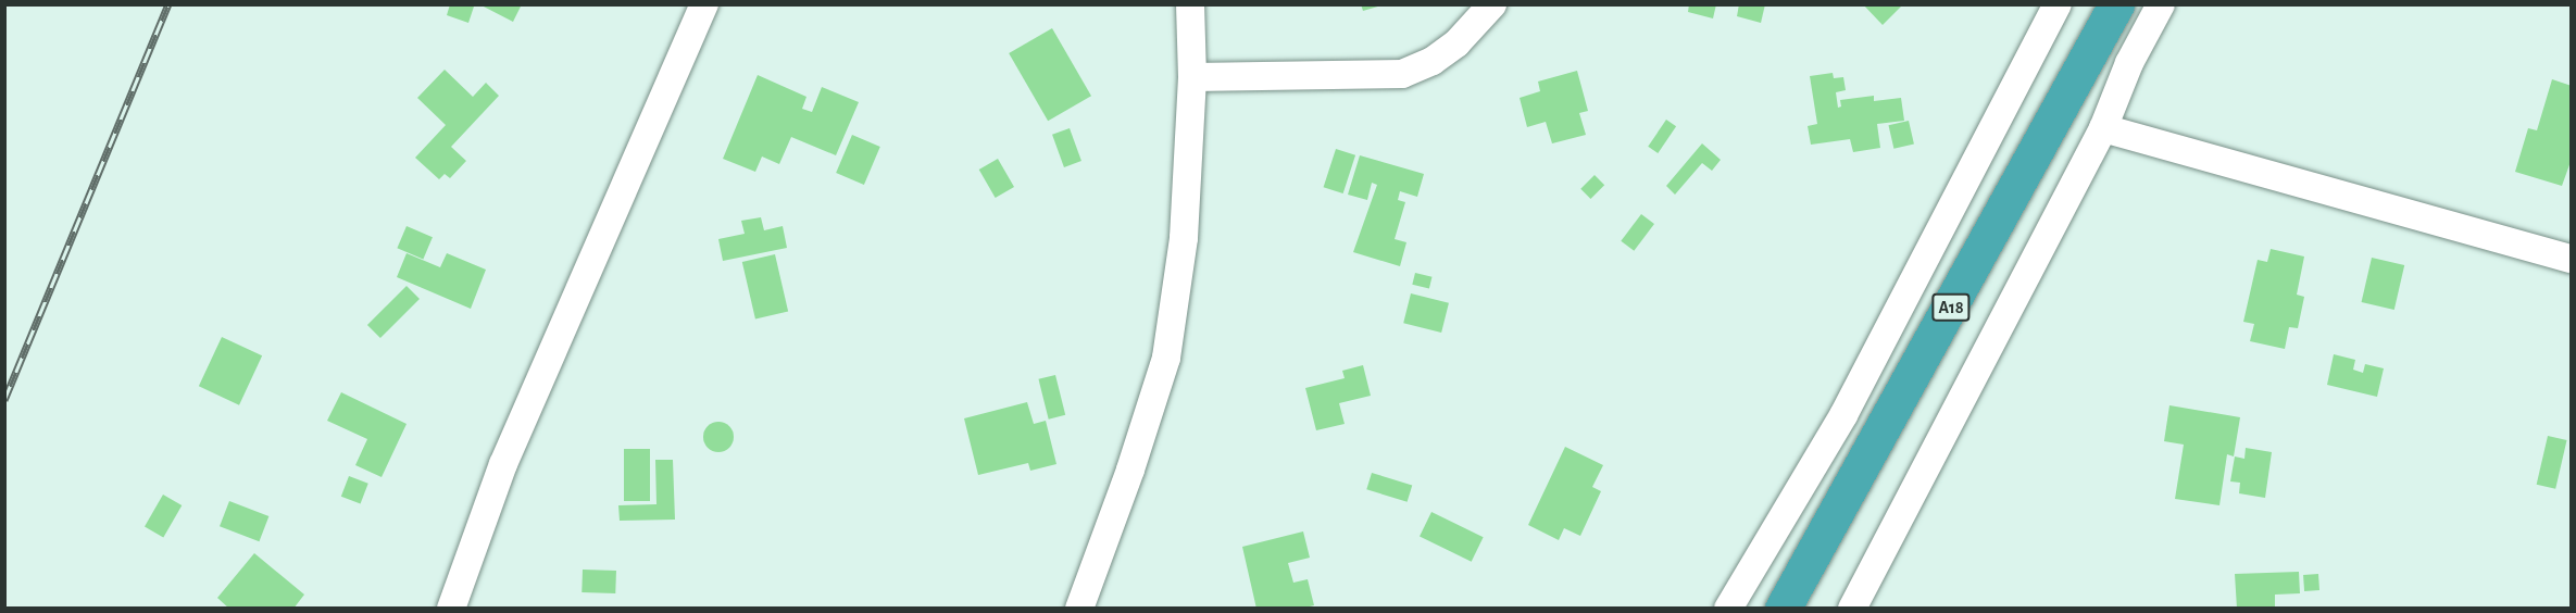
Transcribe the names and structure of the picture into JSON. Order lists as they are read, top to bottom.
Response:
{
  "streets": {
    "highway": ["A18"]
  }
}
